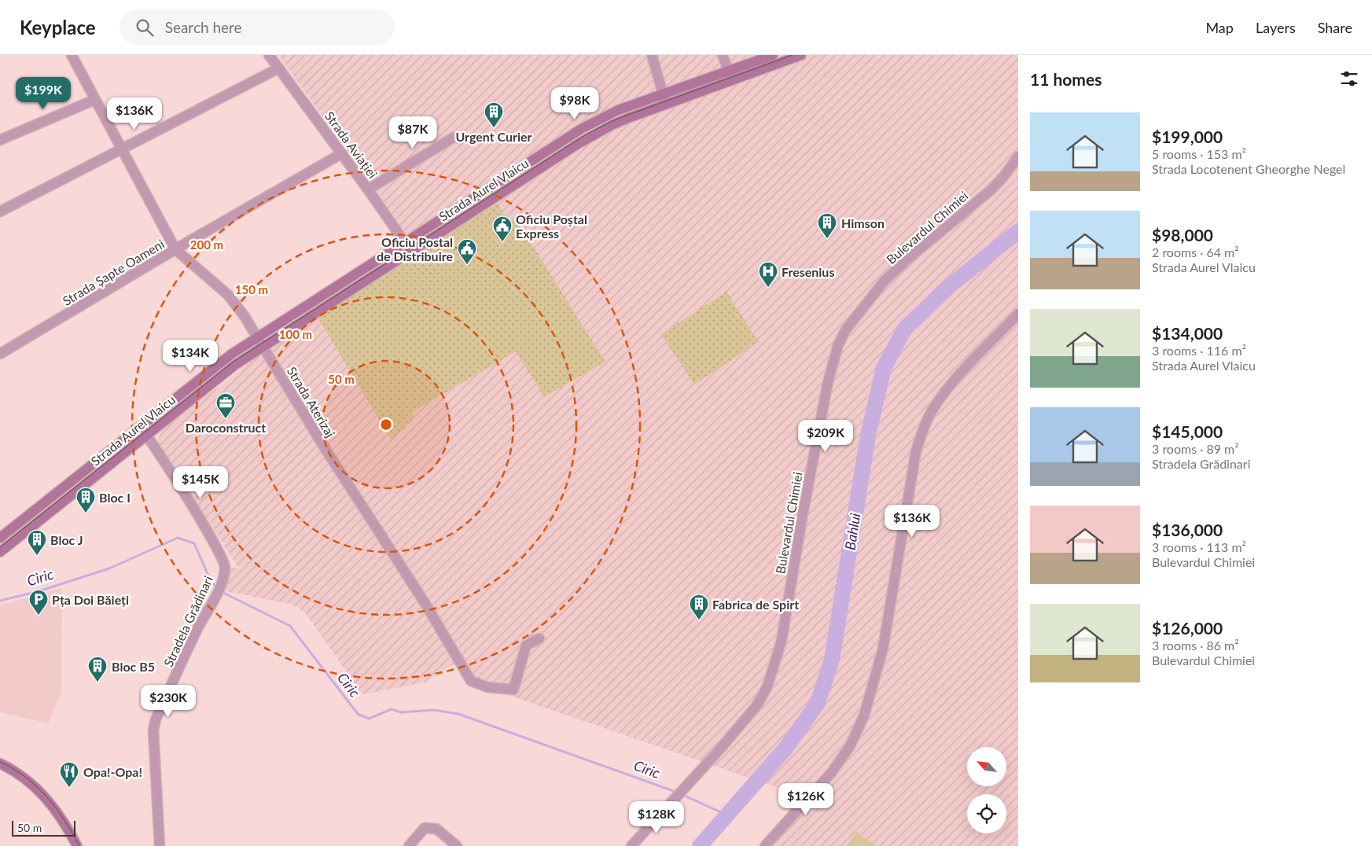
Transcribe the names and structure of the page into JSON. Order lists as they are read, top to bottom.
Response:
{
  "streets": {
    "main road": ["Strada Aurel Vlaicu"],
    "street": [
      "Strada Aviației",
      "Bulevardul Chimiei",
      "Strada Șapte Oameni",
      "Strada Aterizaj",
      "Stradela Grădinari"
    ]
  },
  "crossings": [
    ["Strada Aviației", "Strada Aurel Vlaicu"],
    ["Strada Aviației", "Strada Șapte Oameni"],
    ["Strada Aurel Vlaicu", "Strada Aterizaj"],
    ["Strada Aurel Vlaicu", "Stradela Grădinari"],
    ["Strada Șapte Oameni", "Strada Aterizaj"]
  ],
  "water": ["Bahlui", "Ciric"],
  "places": {
    "building": [
      "Urgent Curier",
      "Himson",
      "Bloc I",
      "Bloc J",
      "Fabrica de Spirt",
      "Bloc B5"
    ],
    "public building": ["Oficiu Poștal Express", "Oficiu Postal de Distribuire"],
    "hospital": ["Fresenius"],
    "office": ["Daroconstruct"],
    "parking": ["Pța Doi Băieți"],
    "restaurant": ["Opa!-Opa!"]
  },
  "scale_bar": "50 m",
  "north": "top left",
  "page": {
    "header": "Keyplace",
    "search": "Search here",
    "nav": ["Map", "Layers", "Share"],
    "heading": "11 homes",
    "price": [
      "$199K",
      "$98K",
      "$136K",
      "$87K",
      "$134K",
      "$209K",
      "$145K",
      "$136K",
      "$230K",
      "$126K",
      "$128K"
    ],
    "list": [
      {
        "name": "$199,000",
        "note": "5 rooms · 153 m² · Strada Locotenent Gheorghe Negel"
      },
      {
        "name": "$98,000",
        "note": "2 rooms · 64 m² · Strada Aurel Vlaicu"
      },
      {
        "name": "$134,000",
        "note": "3 rooms · 116 m² · Strada Aurel Vlaicu"
      },
      {
        "name": "$145,000",
        "note": "3 rooms · 89 m² · Stradela Grădinari"
      },
      {
        "name": "$136,000",
        "note": "3 rooms · 113 m² · Bulevardul Chimiei"
      },
      {
        "name": "$126,000",
        "note": "3 rooms · 86 m² · Bulevardul Chimiei"
      }
    ],
    "scale": "50 m"
  },
  "rings": [
    "200 m",
    "150 m",
    "100 m",
    "50 m"
  ]
}
